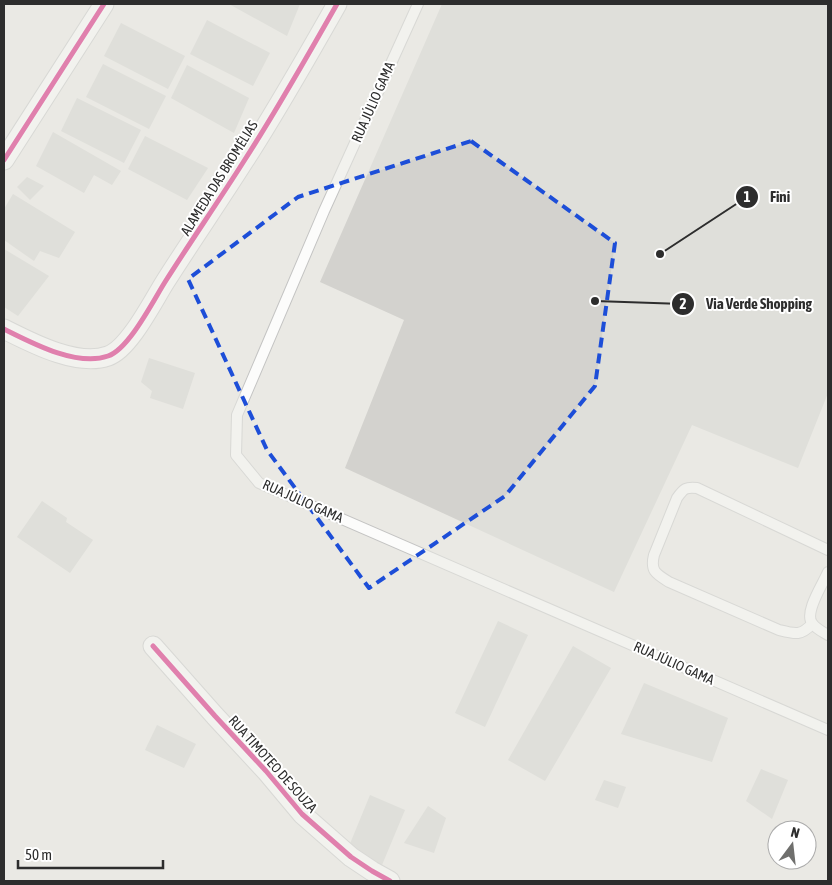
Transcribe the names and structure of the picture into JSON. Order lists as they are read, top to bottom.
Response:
{
  "streets": {
    "street": ["ALAMEDA DAS BROMÉLIAS", "RUA TIMOTEO DE SOUZA"],
    "lane": ["RUA JÚLIO GAMA"]
  },
  "places": ["Fini", "Via Verde Shopping"],
  "scale_bar": "50 m",
  "north": "top"
}
